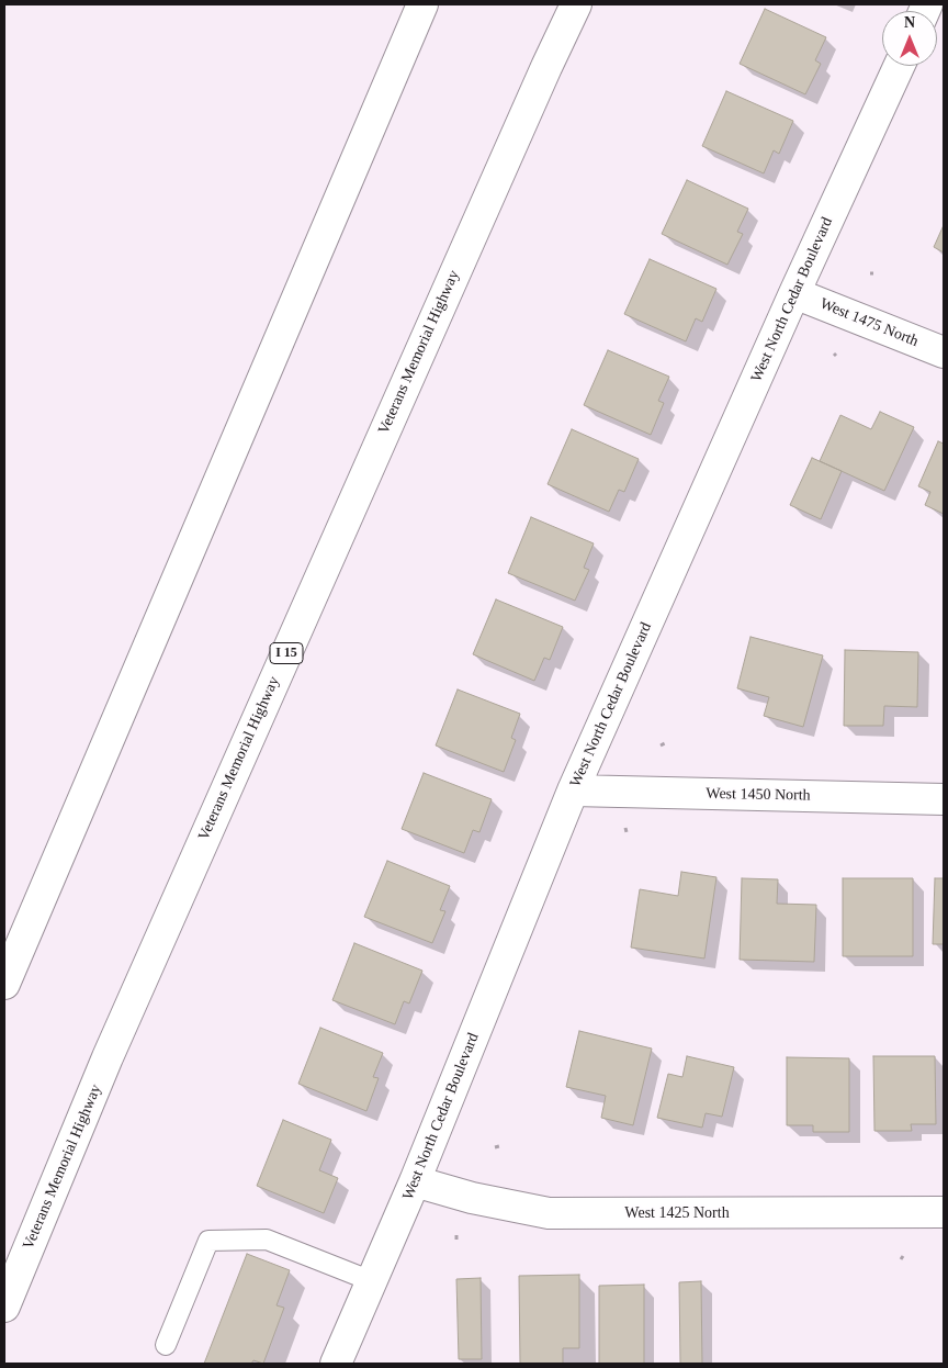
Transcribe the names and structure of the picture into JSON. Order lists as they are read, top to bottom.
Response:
{
  "streets": {
    "main road": [
      "West North Cedar Boulevard",
      "West 1475 North",
      "Veterans Memorial Highway",
      "I 15",
      "West 1450 North",
      "West 1425 North"
    ]
  },
  "crossings": [
    ["West North Cedar Boulevard", "West 1475 North"],
    ["West North Cedar Boulevard", "West 1450 North"],
    ["West North Cedar Boulevard", "West 1425 North"]
  ],
  "north": "top"
}
